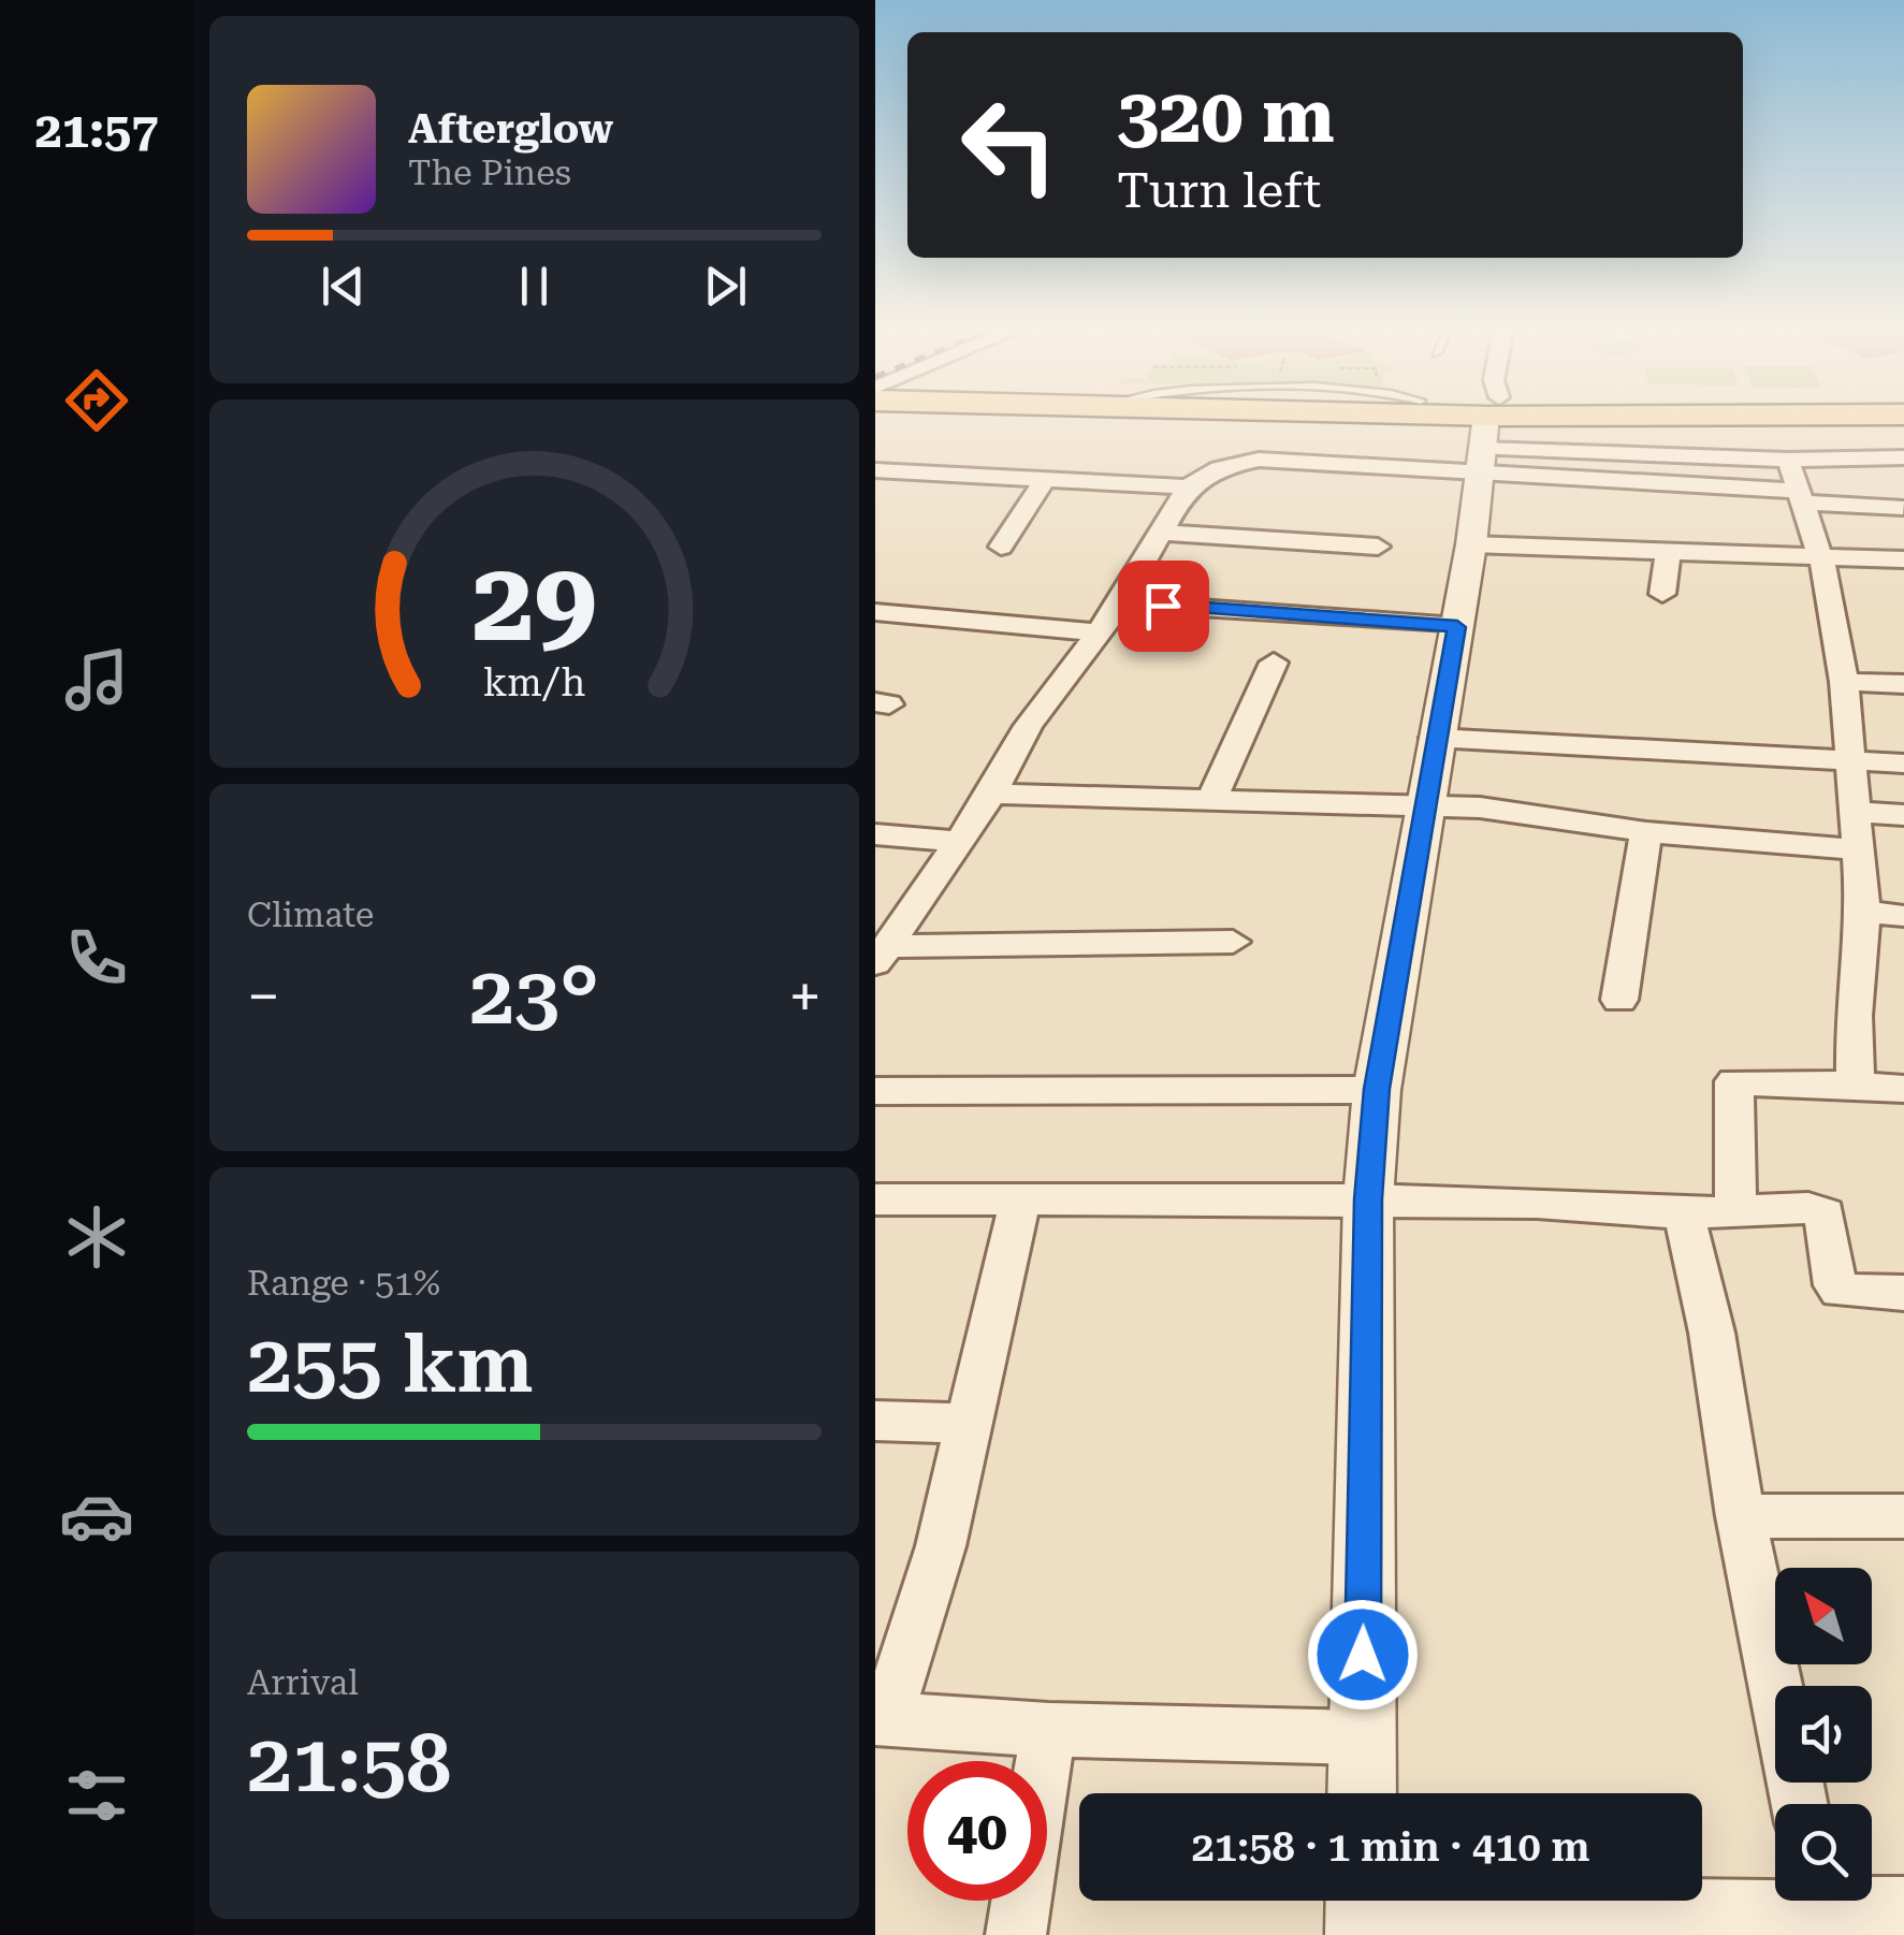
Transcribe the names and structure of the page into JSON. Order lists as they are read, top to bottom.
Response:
{
  "north": "top left",
  "page": {
    "tabs": "21:57",
    "turn": ["320 m", "Turn left"],
    "song": ["Afterglow", "The Pines"],
    "tile": [
      "Climate",
      ["Range · 51%", "255 km"],
      ["Arrival", "21:58"]
    ],
    "heat": ["−", "23°", "+"],
    "limit": "40",
    "trip": "21:58 · 1 min · 410 m",
    "gauge": ["29", "km/h"]
  }
}
